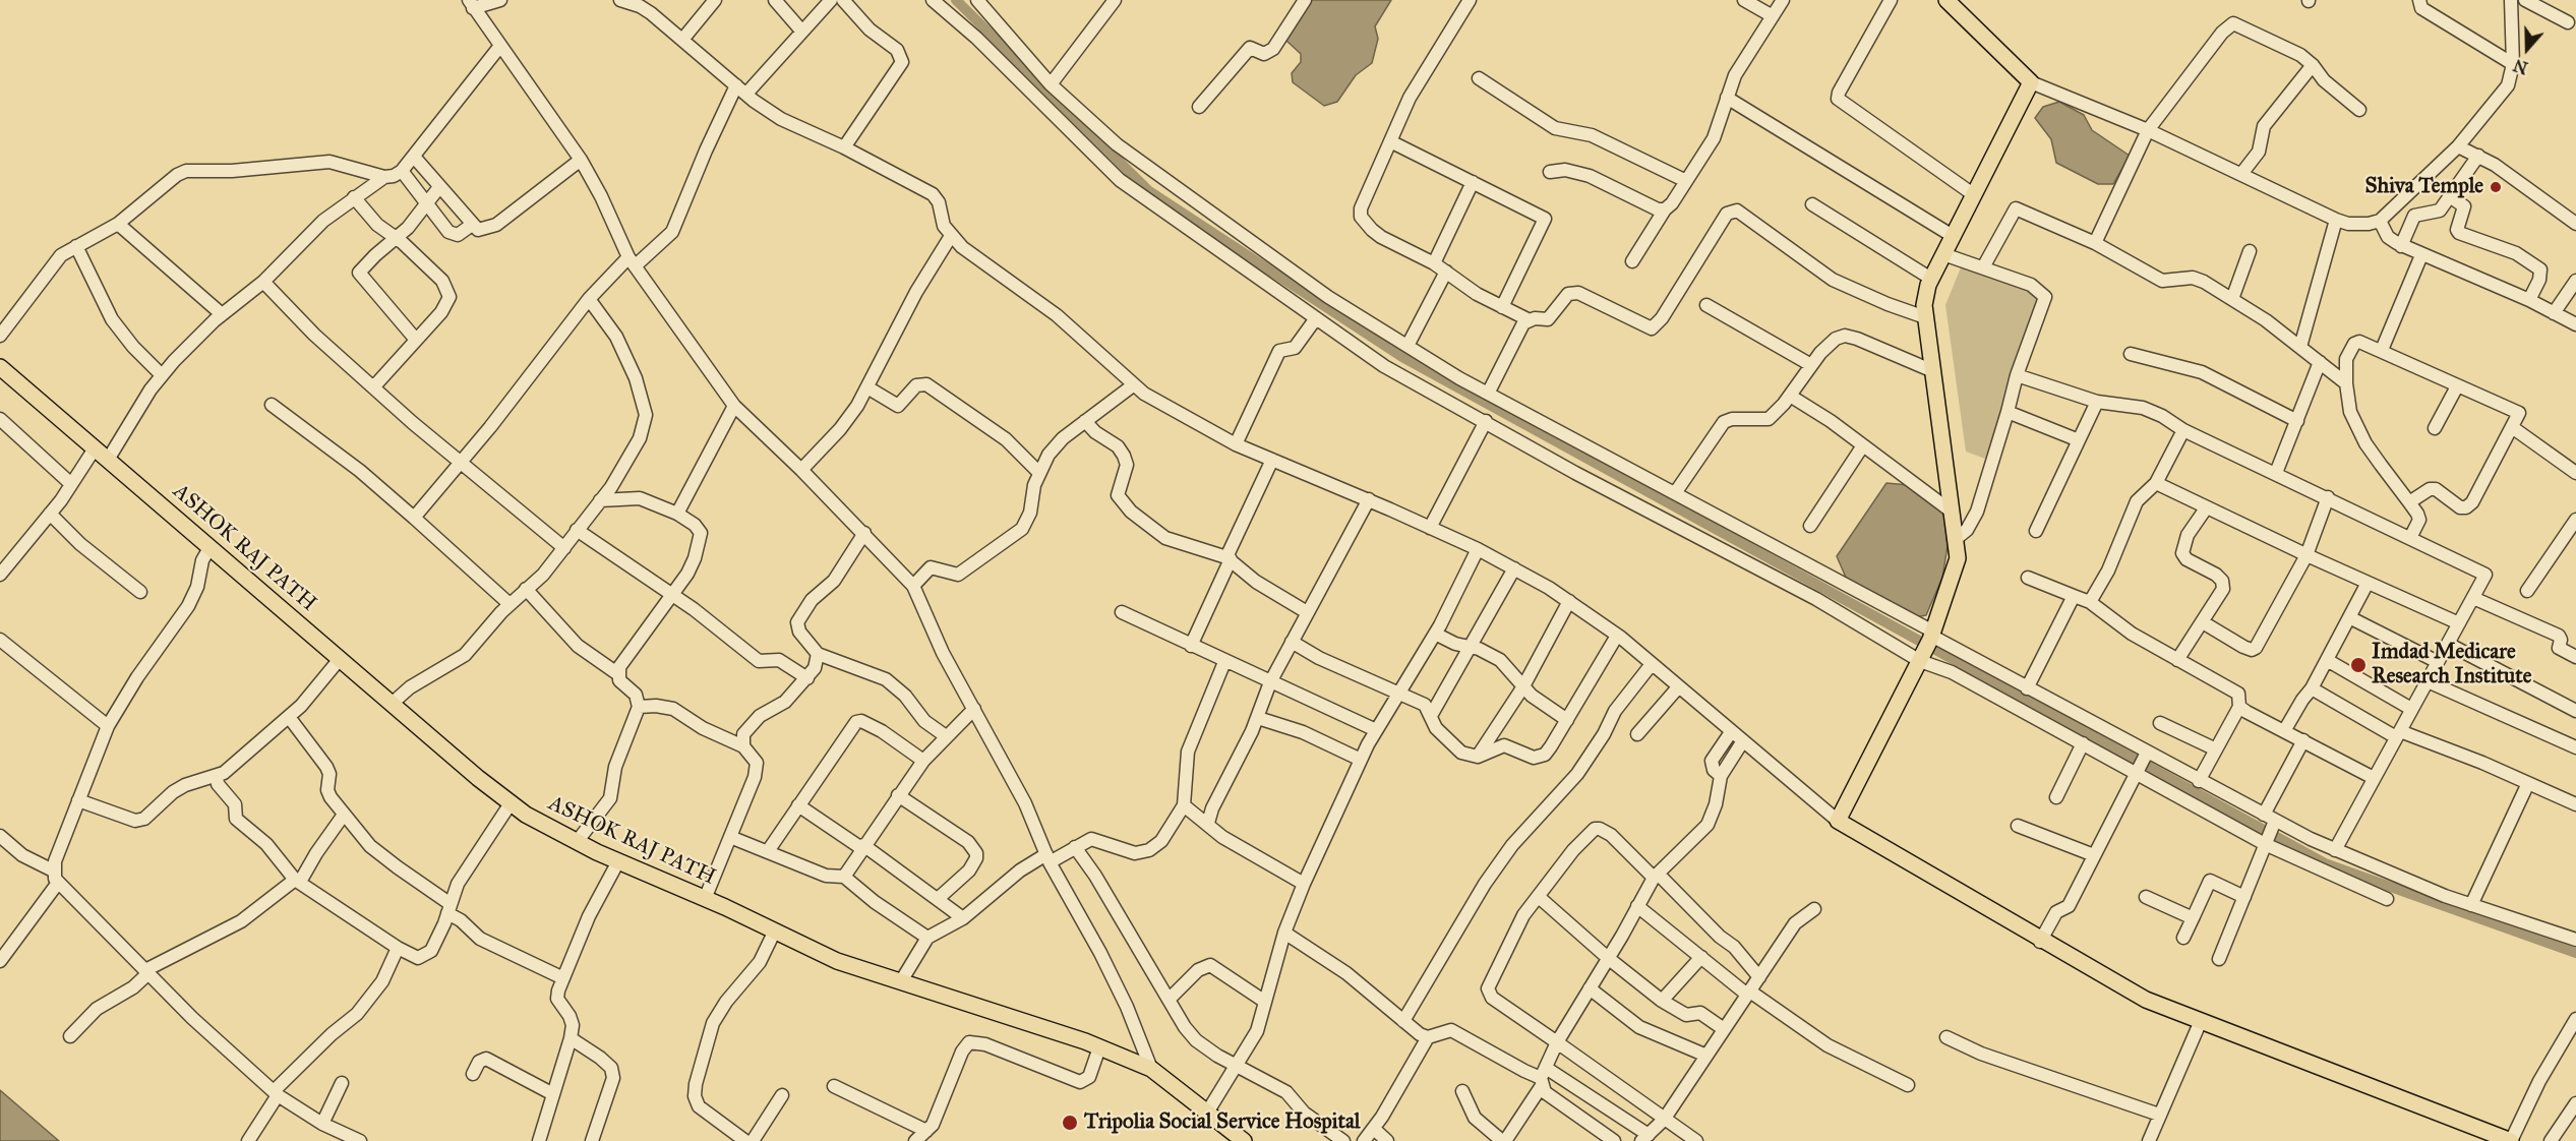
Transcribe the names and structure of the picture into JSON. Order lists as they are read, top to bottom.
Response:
{
  "streets": {
    "main road": ["ASHOK RAJ PATH"]
  },
  "places": ["Shiva Temple", "Imdad Medicare Research Institute", "Tripolia Social Service Hospital"],
  "north": "bottom"
}
